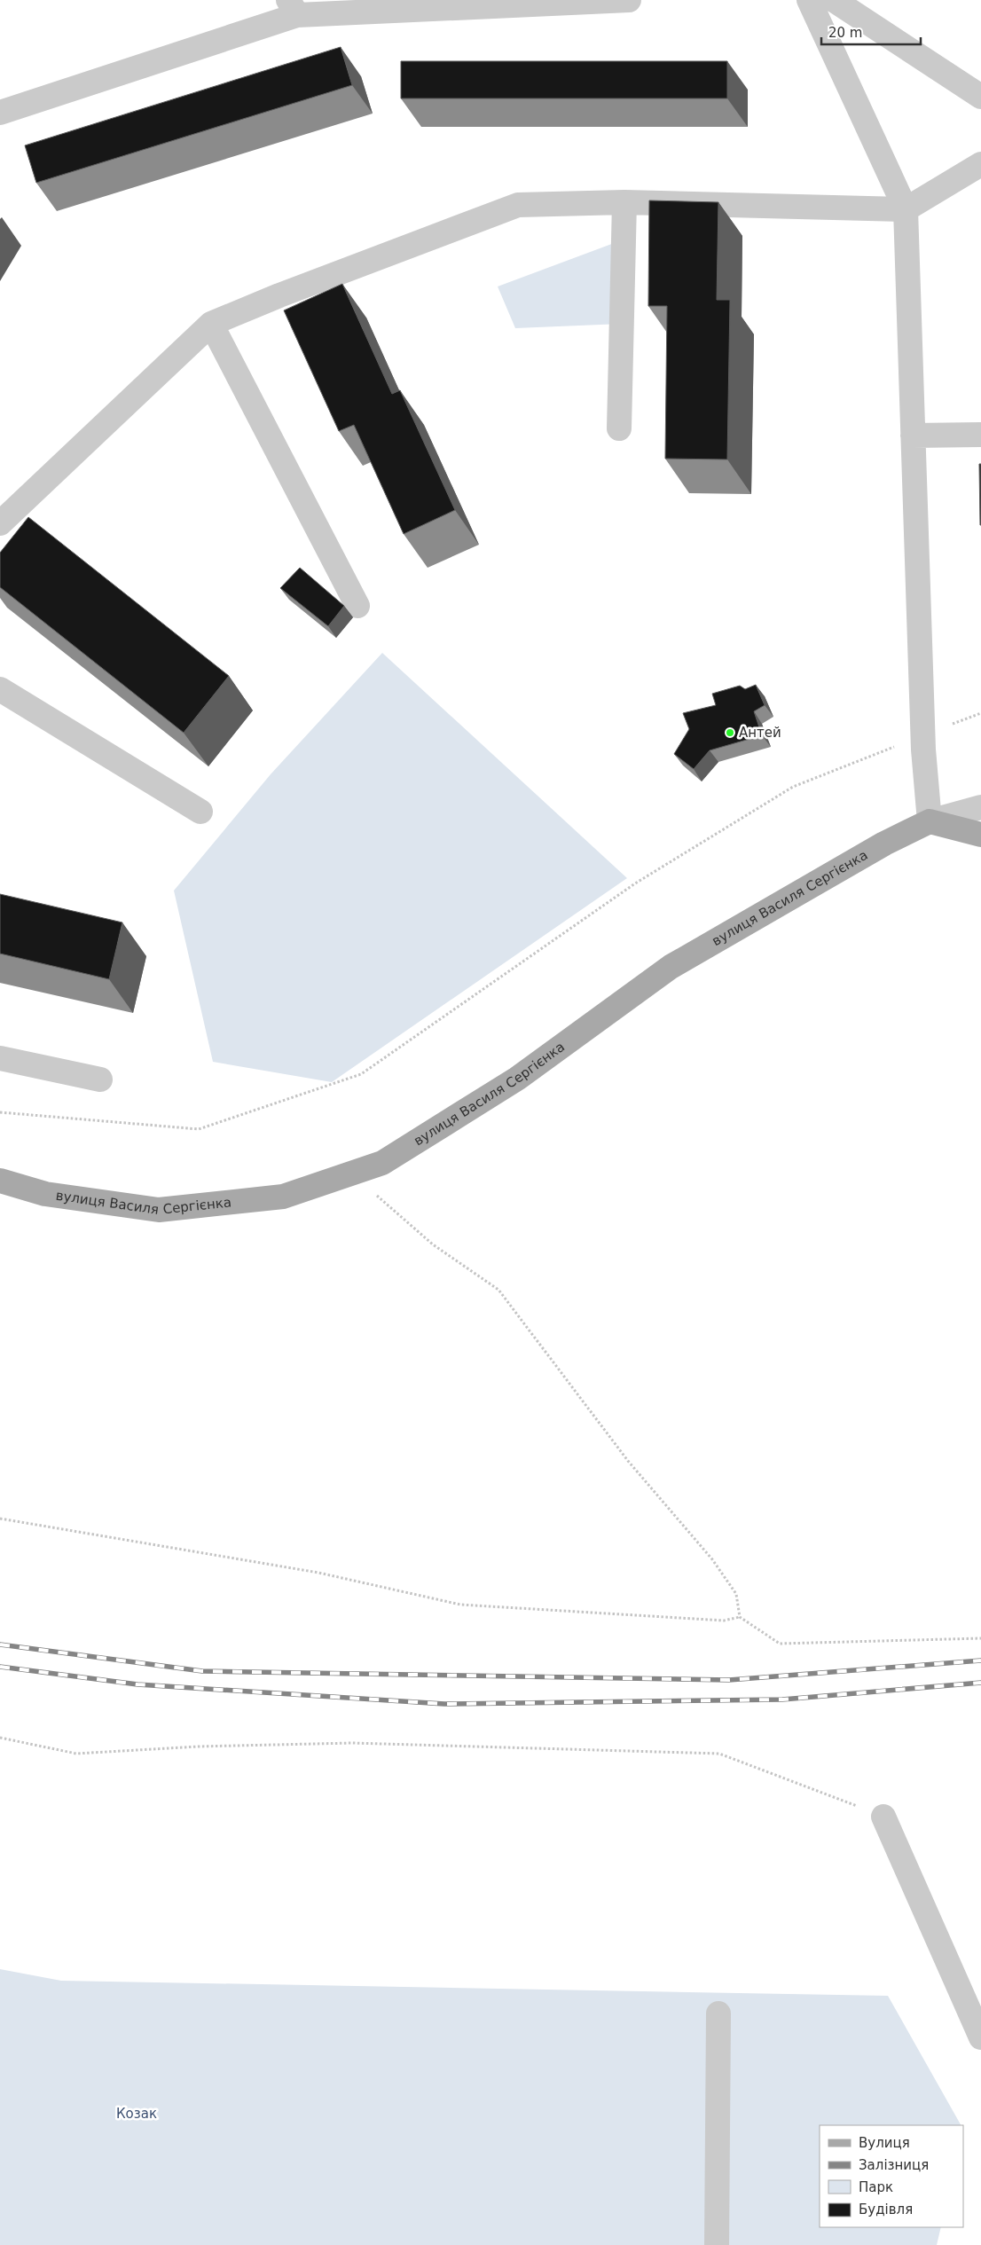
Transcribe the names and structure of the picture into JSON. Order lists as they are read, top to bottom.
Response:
{
  "streets": {
    "main road": ["вулиця Василя Сергієнка"]
  },
  "parks": ["Козак"],
  "places": ["Антей"],
  "legend": [
    "Вулиця",
    "Залізниця",
    "Парк",
    "Будівля"
  ],
  "scale_bar": "20 m"
}
